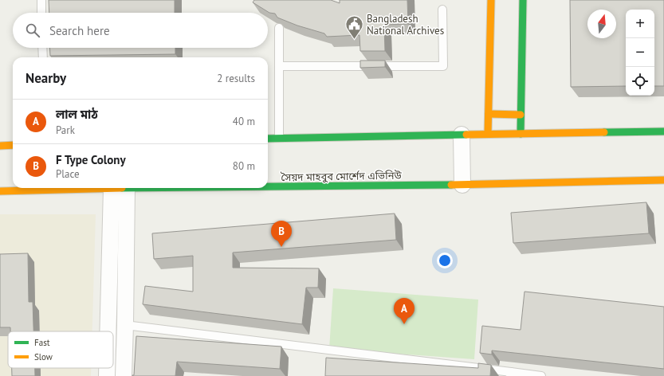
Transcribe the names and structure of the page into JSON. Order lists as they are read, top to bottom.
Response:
{
  "streets": {
    "main road": ["সৈয়দ মাহবুব মোর্শেদ এভিনিউ"]
  },
  "places": {
    "public building": ["Bangladesh National Archives"]
  },
  "legend": ["Fast", "Slow"],
  "north": "top",
  "page": {
    "map_buttons": ["+", "−"],
    "search": "Search here",
    "heading": ["Nearby", "2 results"],
    "list": [
      {
        "mark": "A",
        "name": "লাল মাঠ",
        "note": "Park",
        "value": "40 m"
      },
      {
        "mark": "B",
        "name": "F Type Colony",
        "note": "Place",
        "value": "80 m"
      }
    ],
    "pins": ["B", "A"]
  }
}
